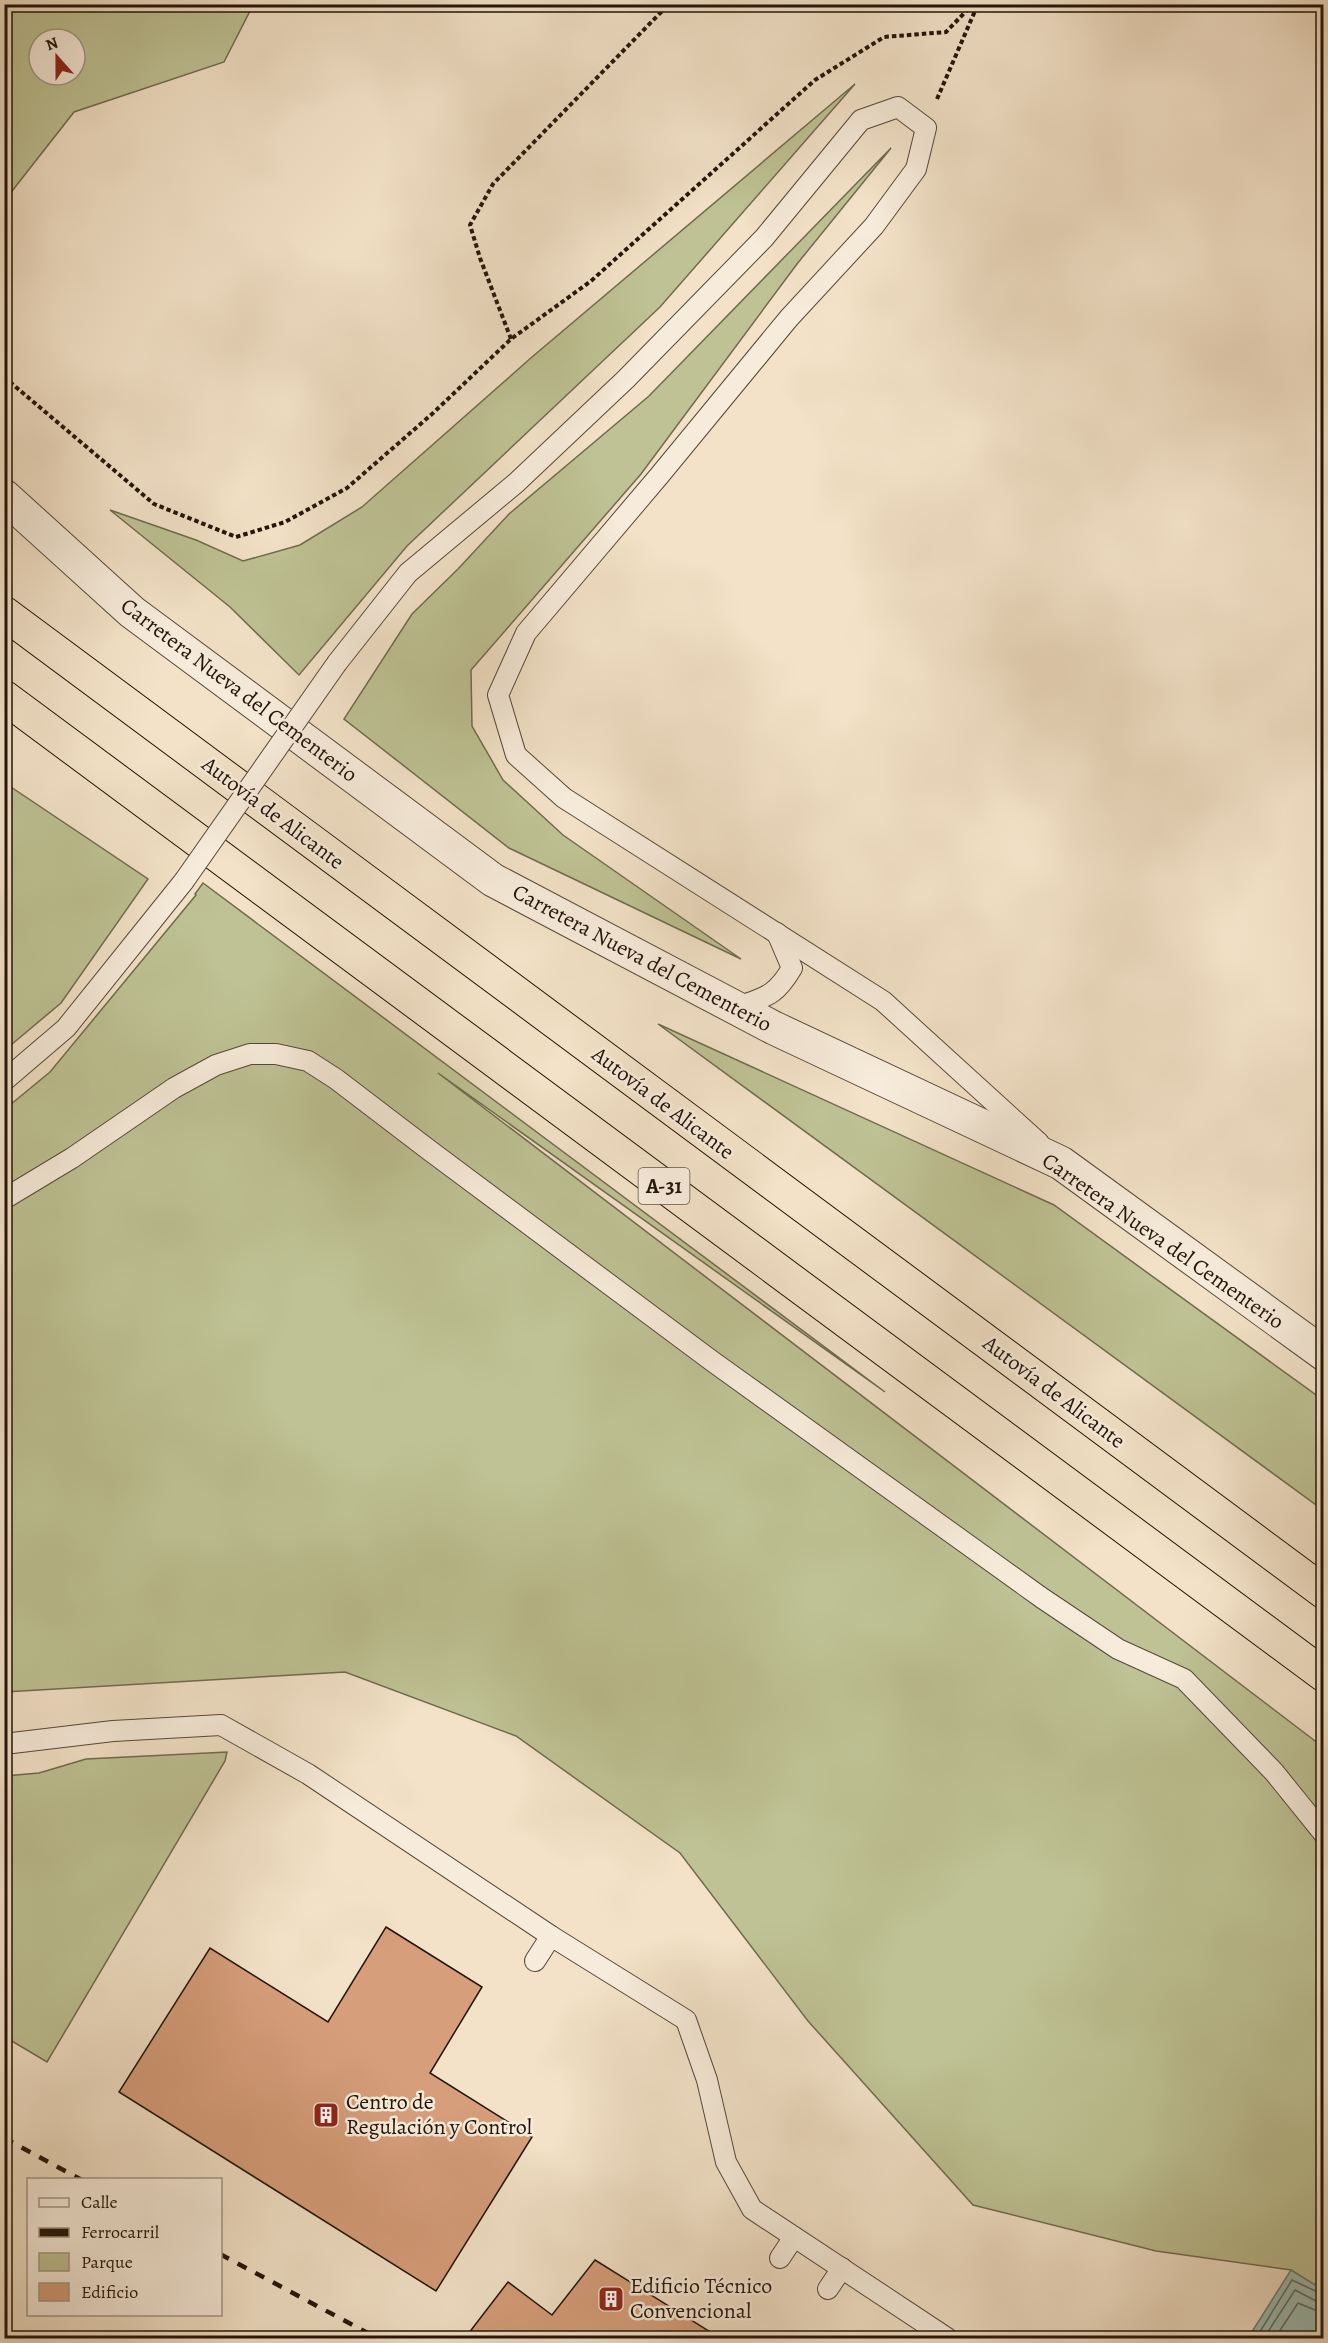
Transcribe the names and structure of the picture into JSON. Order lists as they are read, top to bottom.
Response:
{
  "streets": {
    "highway": ["Autovía de Alicante", "A-31"],
    "street": ["Carretera Nueva del Cementerio"]
  },
  "places": {
    "building": ["Centro de Regulación y Control", "Edificio Técnico Convencional"]
  },
  "legend": [
    "Calle",
    "Ferrocarril",
    "Parque",
    "Edificio"
  ],
  "north": "top"
}
